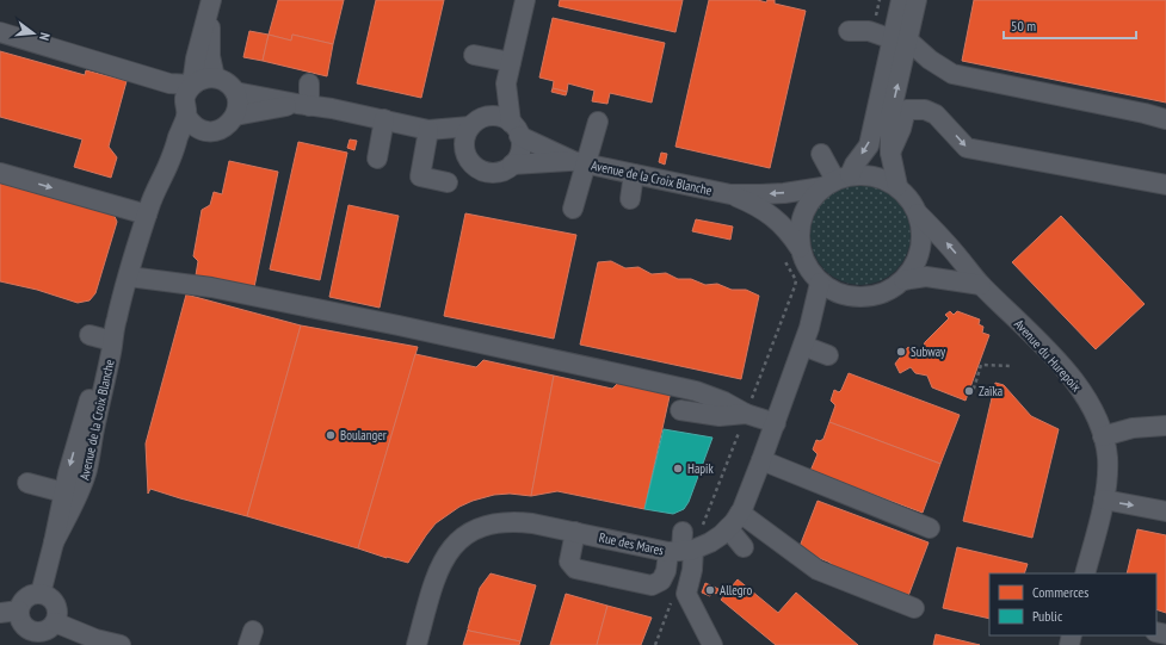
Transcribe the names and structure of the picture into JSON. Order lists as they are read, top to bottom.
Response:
{
  "streets": {
    "street": ["Avenue de la Croix Blanche", "Avenue du Hurepoix", "Rue des Mares"]
  },
  "crossings": [
    ["Avenue de la Croix Blanche", "Avenue du Hurepoix"]
  ],
  "places": [
    "Subway",
    "Zaïka",
    "Boulanger",
    "Hapik",
    "Allegro"
  ],
  "legend": ["Commerces", "Public"],
  "scale_bar": "50 m",
  "north": "right"
}
